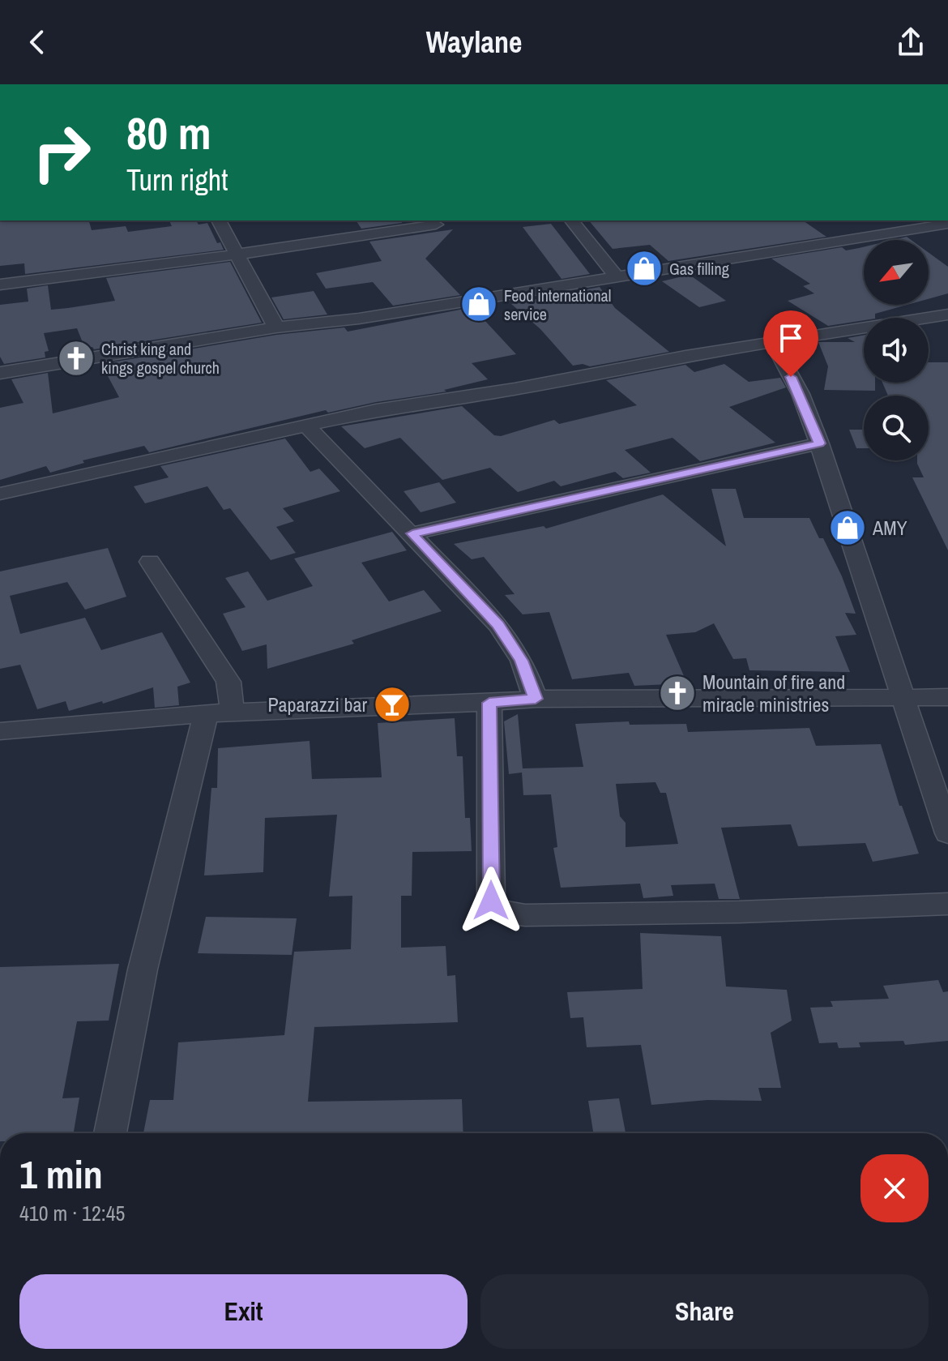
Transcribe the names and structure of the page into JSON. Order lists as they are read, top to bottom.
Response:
{
  "places": {
    "shop": ["Gas filling", "Feod international service", "AMY"],
    "church": ["Christ king and kings gospel church", "Mountain of fire and miracle ministries"],
    "bar": ["Paparazzi bar"]
  },
  "north": "bottom left",
  "page": {
    "header": "Waylane",
    "turn": ["80 m", "Turn right"],
    "heading": ["1 min", "410 m · 12:45"],
    "buttons": ["Exit", "Share"]
  }
}
